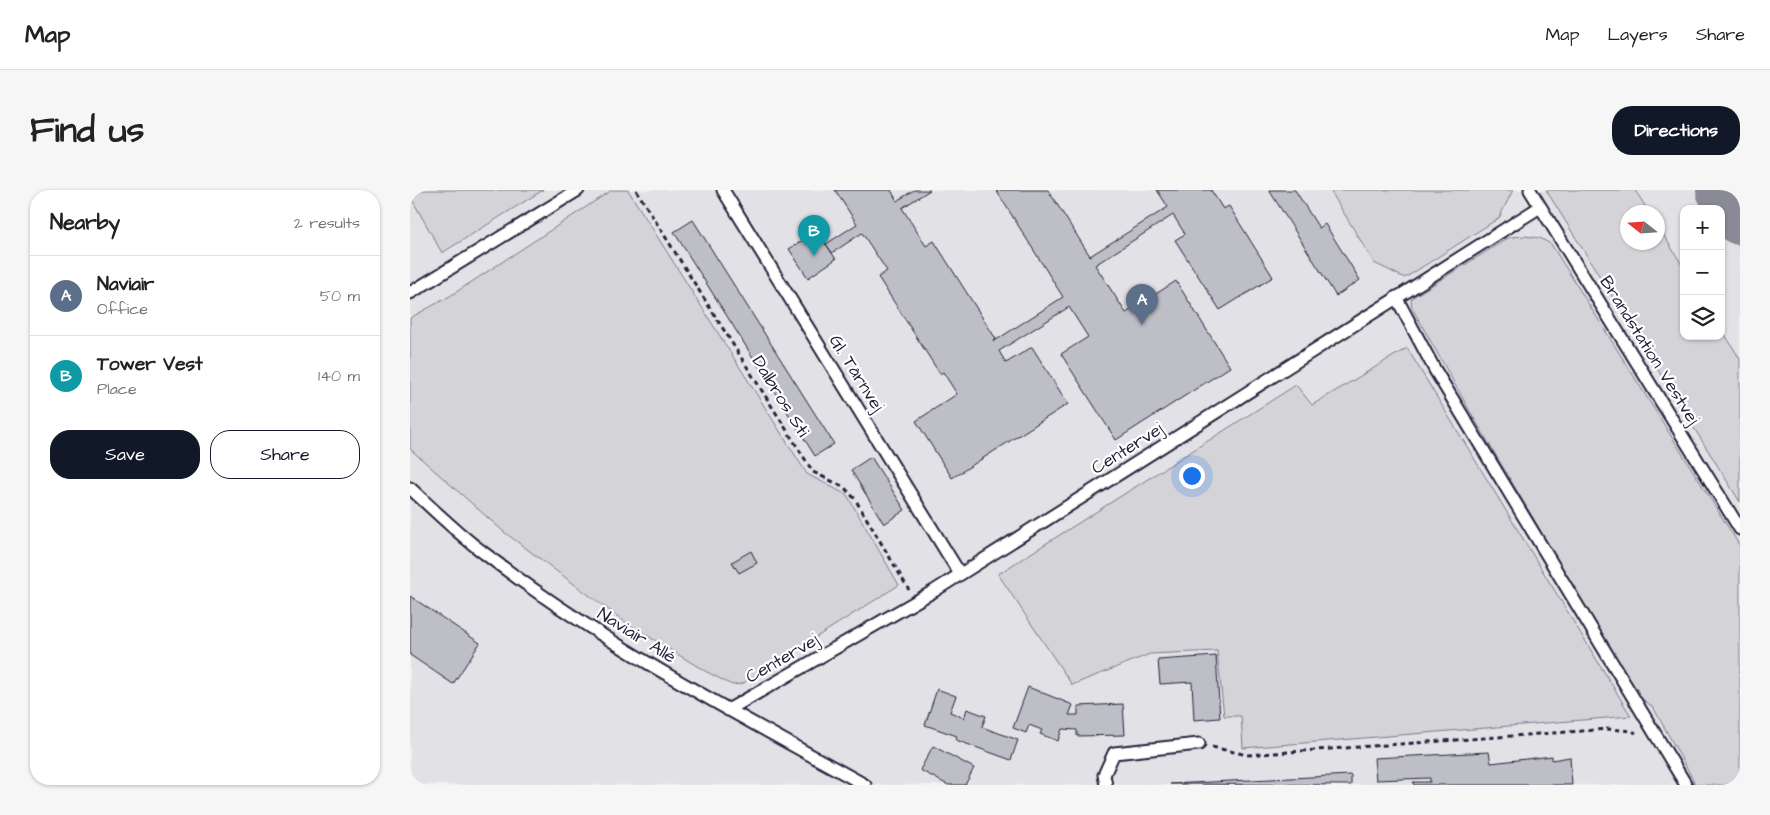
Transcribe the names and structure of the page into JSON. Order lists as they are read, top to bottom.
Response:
{
  "streets": {
    "lane": [
      "Brandstation Vestvej",
      "Gl. Tårnvej",
      "Centervej",
      "Naviair Allé"
    ],
    "path": ["Dalbros Sti"]
  },
  "crossings": [
    ["Brandstation Vestvej", "Centervej"],
    ["Gl. Tårnvej", "Centervej"],
    ["Dalbros Sti", "Centervej"],
    ["Centervej", "Naviair Allé"]
  ],
  "north": "left",
  "page": {
    "header": "Map",
    "nav": ["Map", "Layers", "Share"],
    "title": "Find us",
    "buttons": [
      "Directions",
      ["Save", "Share"]
    ],
    "heading": ["Nearby", "2 results"],
    "map_buttons": ["+", "−"],
    "pins": ["B", "A"],
    "list": [
      {
        "mark": "A",
        "name": "Naviair",
        "note": "Office",
        "value": "50 m"
      },
      {
        "mark": "B",
        "name": "Tower Vest",
        "note": "Place",
        "value": "140 m"
      }
    ]
  }
}
